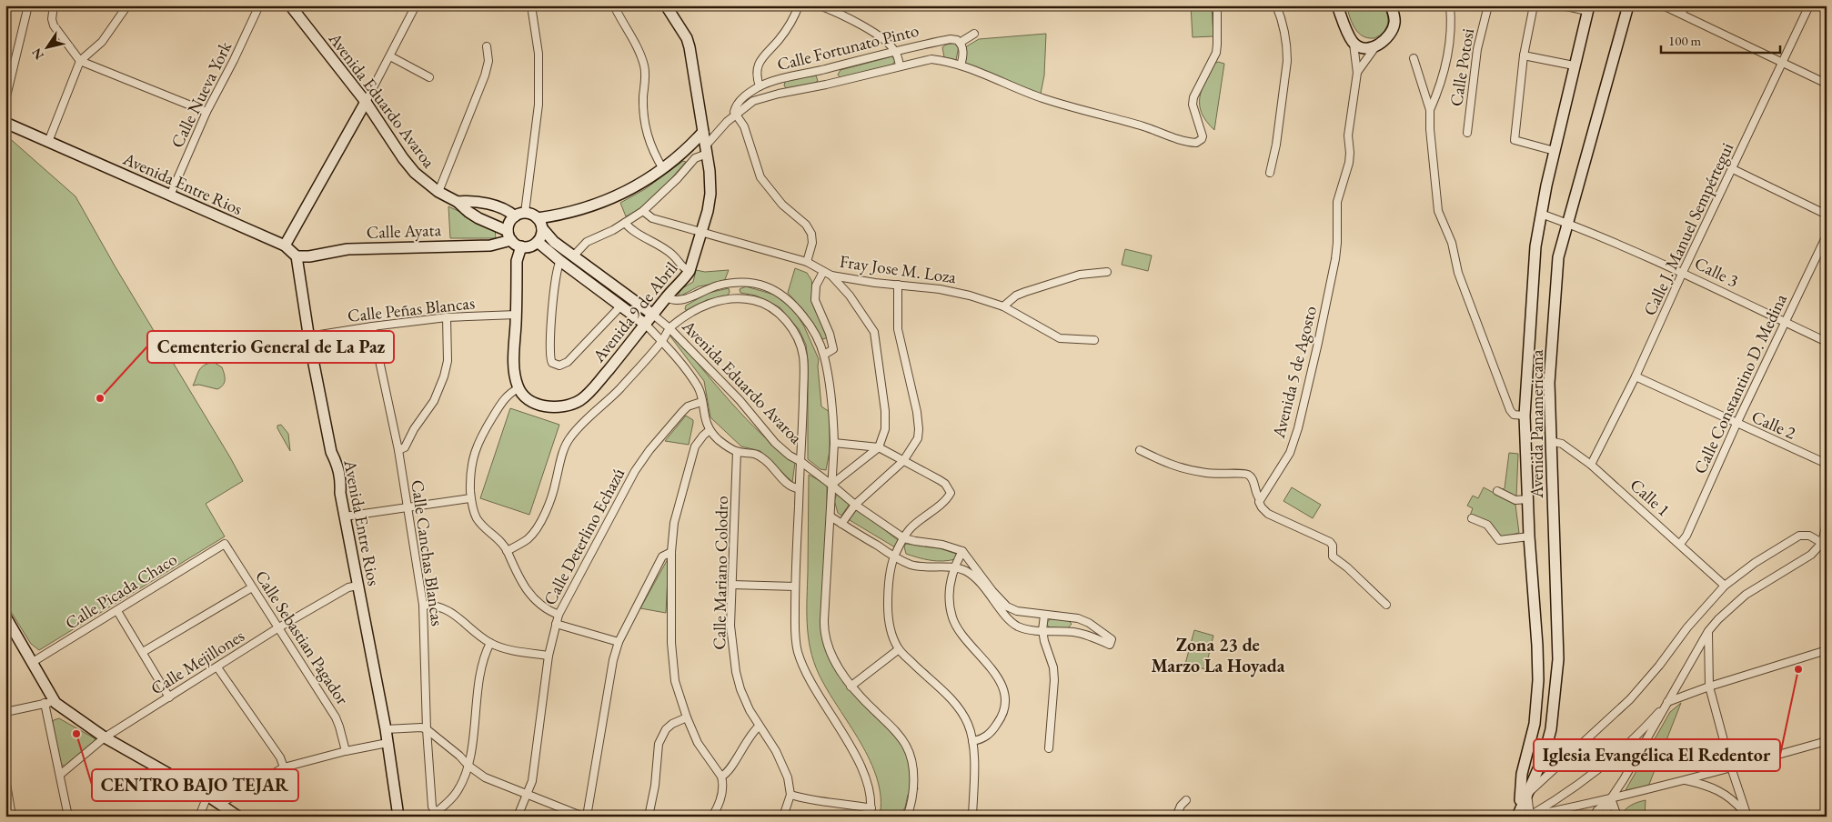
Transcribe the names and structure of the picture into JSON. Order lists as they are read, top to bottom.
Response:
{
  "streets": {
    "main road": [
      "Avenida Eduardo Avaroa",
      "Avenida Entre Rios",
      "Calle Ayata",
      "Avenida 9 de Abril",
      "Avenida Panamericana"
    ],
    "street": [
      "Calle Fortunato Pinto",
      "Calle Potosi",
      "Calle Nueva York",
      "Calle J. Manuel Sempértegui",
      "Fray Jose M. Loza",
      "Calle 3",
      "Calle Peñas Blancas",
      "Avenida 5 de Agosto",
      "Calle Constantino D. Medina",
      "Calle 2",
      "Calle 1",
      "Calle Deterlino Echazú",
      "Calle Canchas Blancas",
      "Calle Mariano Colodro",
      "Calle Picada Chaco",
      "Calle Sebastian Pagador",
      "Calle Mejillones"
    ]
  },
  "crossings": [
    ["Calle Fortunato Pinto", "Avenida Eduardo Avaroa"],
    ["Calle Fortunato Pinto", "Fray Jose M. Loza"],
    ["Calle Fortunato Pinto", "Avenida 9 de Abril"],
    ["Calle Nueva York", "Avenida Entre Rios"],
    ["Avenida Eduardo Avaroa", "Calle Ayata"],
    ["Avenida Eduardo Avaroa", "Avenida 9 de Abril"],
    ["Avenida Eduardo Avaroa", "Calle Deterlino Echazú"],
    ["Avenida Entre Rios", "Calle Ayata"],
    ["Avenida Entre Rios", "Calle Peñas Blancas"],
    ["Avenida Entre Rios", "Calle Mejillones"],
    ["Calle J. Manuel Sempértegui", "Calle 3"],
    ["Calle J. Manuel Sempértegui", "Calle 2"],
    ["Calle J. Manuel Sempértegui", "Calle 1"],
    ["Fray Jose M. Loza", "Avenida 9 de Abril"],
    ["Calle 3", "Calle Constantino D. Medina"],
    ["Calle 3", "Avenida Panamericana"],
    ["Calle Peñas Blancas", "Calle Canchas Blancas"],
    ["Calle Constantino D. Medina", "Calle 2"],
    ["Calle Constantino D. Medina", "Calle 1"],
    ["Avenida Panamericana", "Calle 1"],
    ["Calle Picada Chaco", "Calle Sebastian Pagador"],
    ["Calle Sebastian Pagador", "Calle Mejillones"]
  ],
  "districts": ["Zona 23 de Marzo La Hoyada"],
  "places": ["Cementerio General de La Paz", "Iglesia Evangélica El Redentor", "CENTRO BAJO TEJAR"],
  "scale_bar": "100 m",
  "north": "bottom left"
}
